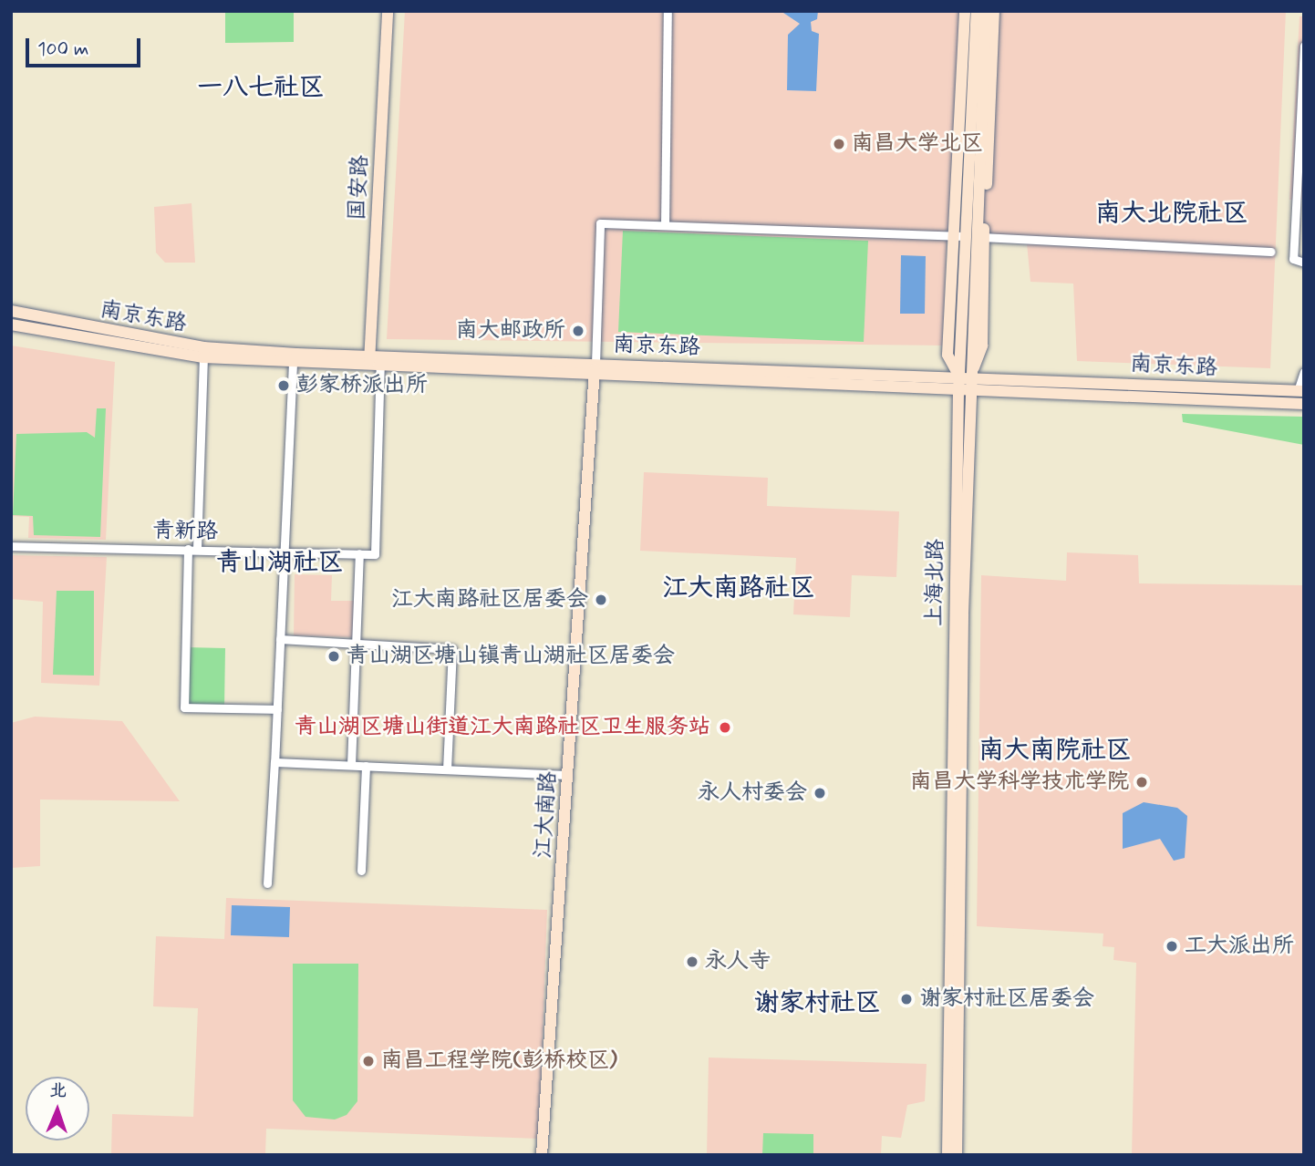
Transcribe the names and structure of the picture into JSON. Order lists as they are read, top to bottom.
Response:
{
  "streets": {
    "main road": [
      "国安路",
      "南京东路",
      "上海北路",
      "江大南路"
    ],
    "street": ["青新路"]
  },
  "crossings": [
    ["国安路", "南京东路"],
    ["南京东路", "上海北路"],
    ["南京东路", "江大南路"]
  ],
  "districts": [
    "一八七社区",
    "南大北院社区",
    "青山湖社区",
    "江大南路社区",
    "南大南院社区",
    "谢家村社区"
  ],
  "places": [
    "南昌大学北区",
    "南大邮政所",
    "彭家桥派出所",
    "江大南路社区居委会",
    "青山湖区塘山镇青山湖社区居委会",
    "青山湖区塘山街道江大南路社区卫生服务站",
    "南昌大学科学技术学院",
    "永人村委会",
    "工大派出所",
    "永人寺",
    "谢家村社区居委会",
    "南昌工程学院(彭桥校区)"
  ],
  "scale_bar": "100 m",
  "north": "top"
}
